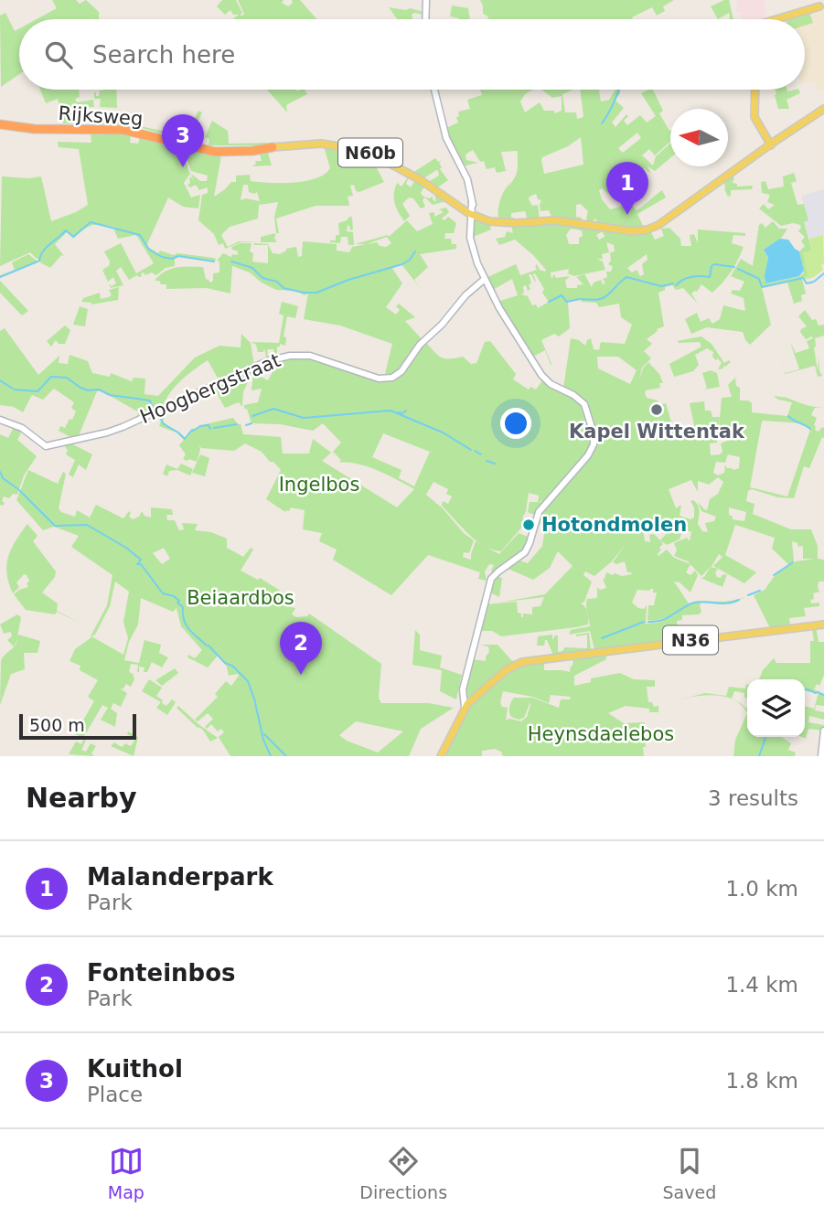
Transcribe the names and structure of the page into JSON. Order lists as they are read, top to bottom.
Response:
{
  "streets": {
    "highway": ["Rijksweg"],
    "main road": ["N60b", "Hoogbergstraat", "N36"]
  },
  "crossings": [
    ["Rijksweg", "N60b"]
  ],
  "parks": ["Ingelbos", "Beiaardbos", "Heynsdaelebos"],
  "places": ["Kapel Wittentak", "Hotondmolen"],
  "scale_bar": "500 m",
  "north": "left",
  "page": {
    "search": "Search here",
    "pins": ["3", "1", "2"],
    "scale": "500 m",
    "heading": ["Nearby", "3 results"],
    "list": [
      {
        "mark": "1",
        "name": "Malanderpark",
        "note": "Park",
        "value": "1.0 km"
      },
      {
        "mark": "2",
        "name": "Fonteinbos",
        "note": "Park",
        "value": "1.4 km"
      },
      {
        "mark": "3",
        "name": "Kuithol",
        "note": "Place",
        "value": "1.8 km"
      }
    ],
    "nav": ["Map", "Directions", "Saved"]
  }
}
